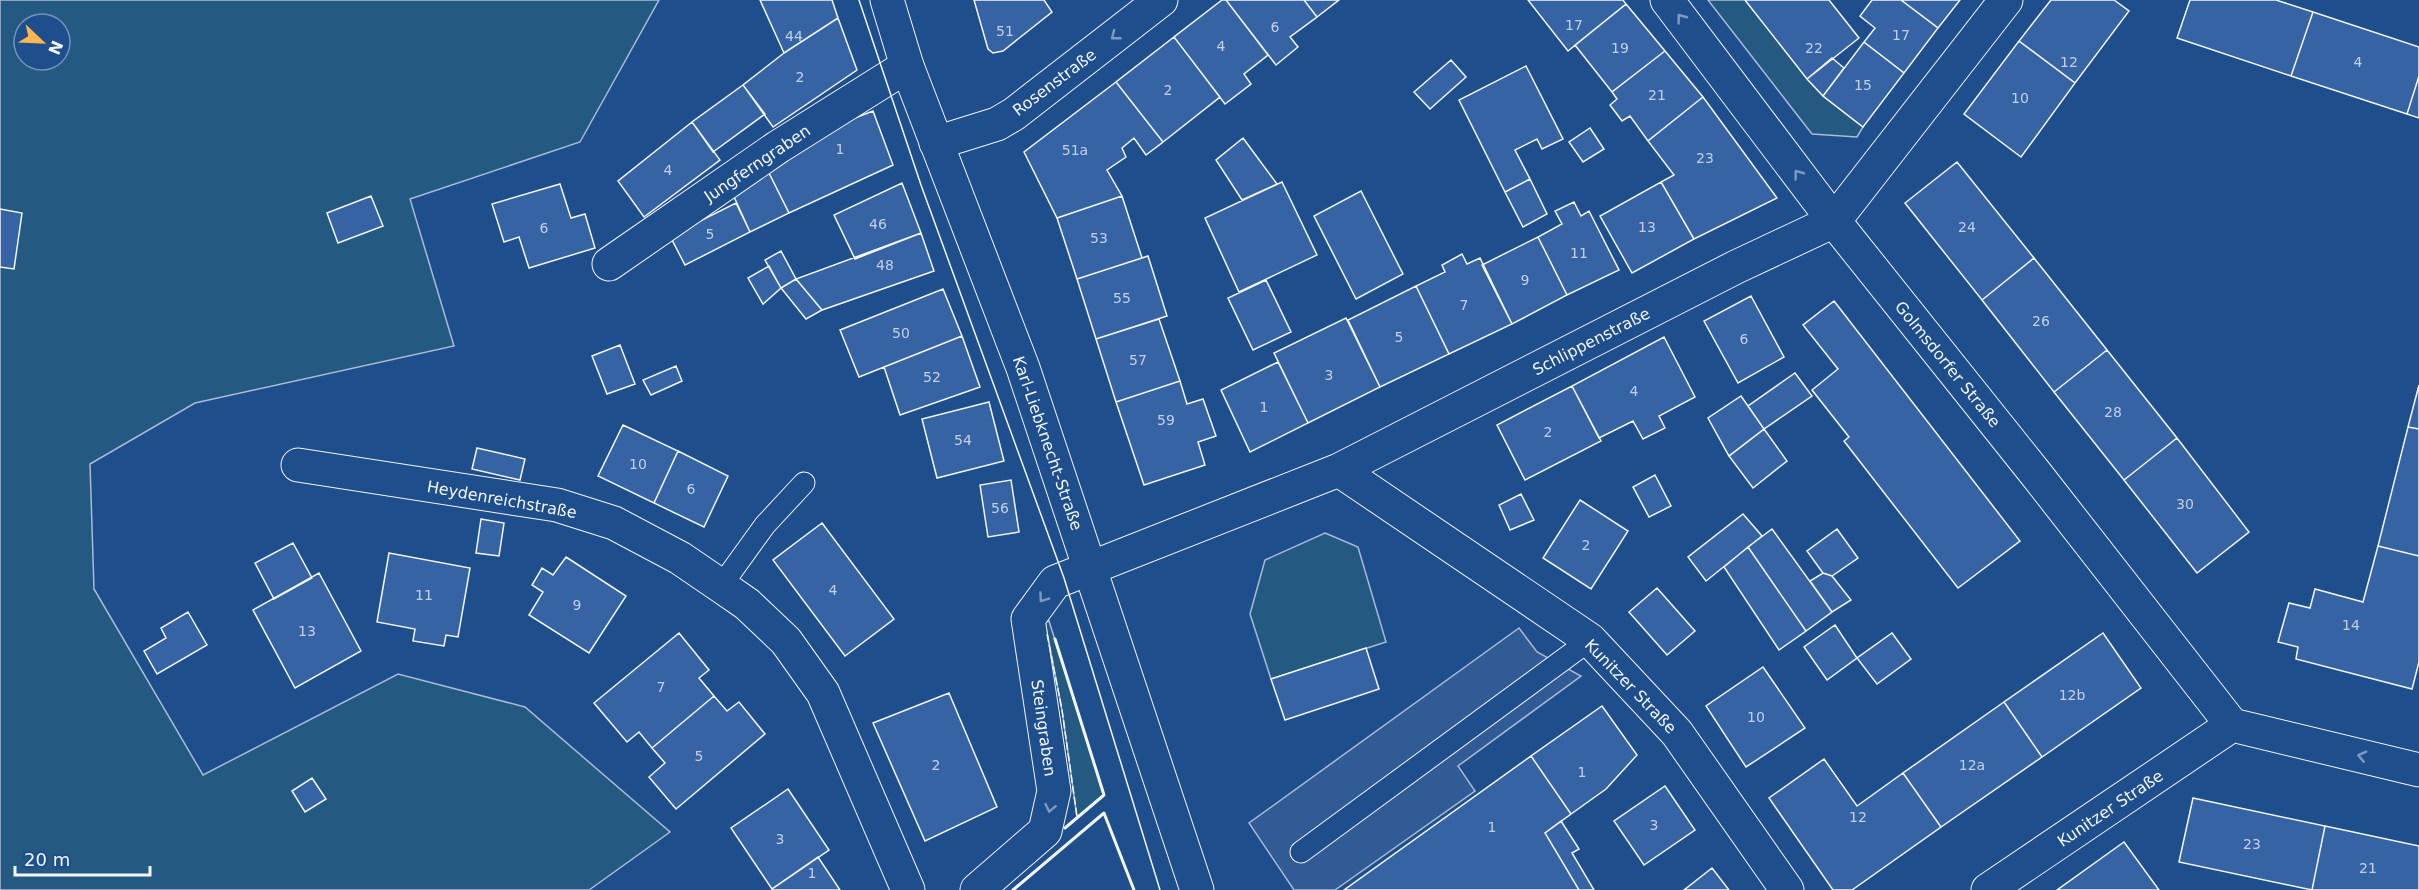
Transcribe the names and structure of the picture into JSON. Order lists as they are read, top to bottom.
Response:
{
  "streets": {
    "street": [
      "Rosenstraße",
      "Jungferngraben",
      "Schlippenstraße",
      "Golmsdorfer Straße",
      "Karl-Liebknecht-Straße",
      "Heydenreichstraße",
      "Kunitzer Straße",
      "Steingraben"
    ]
  },
  "crossings": [
    ["Rosenstraße", "Karl-Liebknecht-Straße"],
    ["Jungferngraben", "Karl-Liebknecht-Straße"],
    ["Schlippenstraße", "Golmsdorfer Straße"],
    ["Schlippenstraße", "Karl-Liebknecht-Straße"],
    ["Schlippenstraße", "Kunitzer Straße"],
    ["Schlippenstraße", "Steingraben"],
    ["Golmsdorfer Straße", "Kunitzer Straße"],
    ["Karl-Liebknecht-Straße", "Steingraben"]
  ],
  "one_way": ["Rosenstraße", "Steingraben"],
  "house_numbers": [
    "17",
    "6",
    "51",
    "17",
    "44",
    "4",
    "19",
    "22",
    "12",
    "4",
    "2",
    "15",
    "2",
    "21",
    "10",
    "1",
    "51a",
    "23",
    "4",
    "46",
    "13",
    "24",
    "6",
    "5",
    "53",
    "11",
    "48",
    "9",
    "55",
    "7",
    "26",
    "50",
    "5",
    "6",
    "57",
    "3",
    "52",
    "4",
    "1",
    "28",
    "59",
    "2",
    "54",
    "10",
    "6",
    "30",
    "56",
    "2",
    "4",
    "11",
    "9",
    "14",
    "13",
    "7",
    "12b",
    "10",
    "5",
    "2",
    "12a",
    "1",
    "12",
    "3",
    "1",
    "3",
    "23",
    "21",
    "1"
  ],
  "scale_bar": "20 m",
  "north": "bottom right"
}
